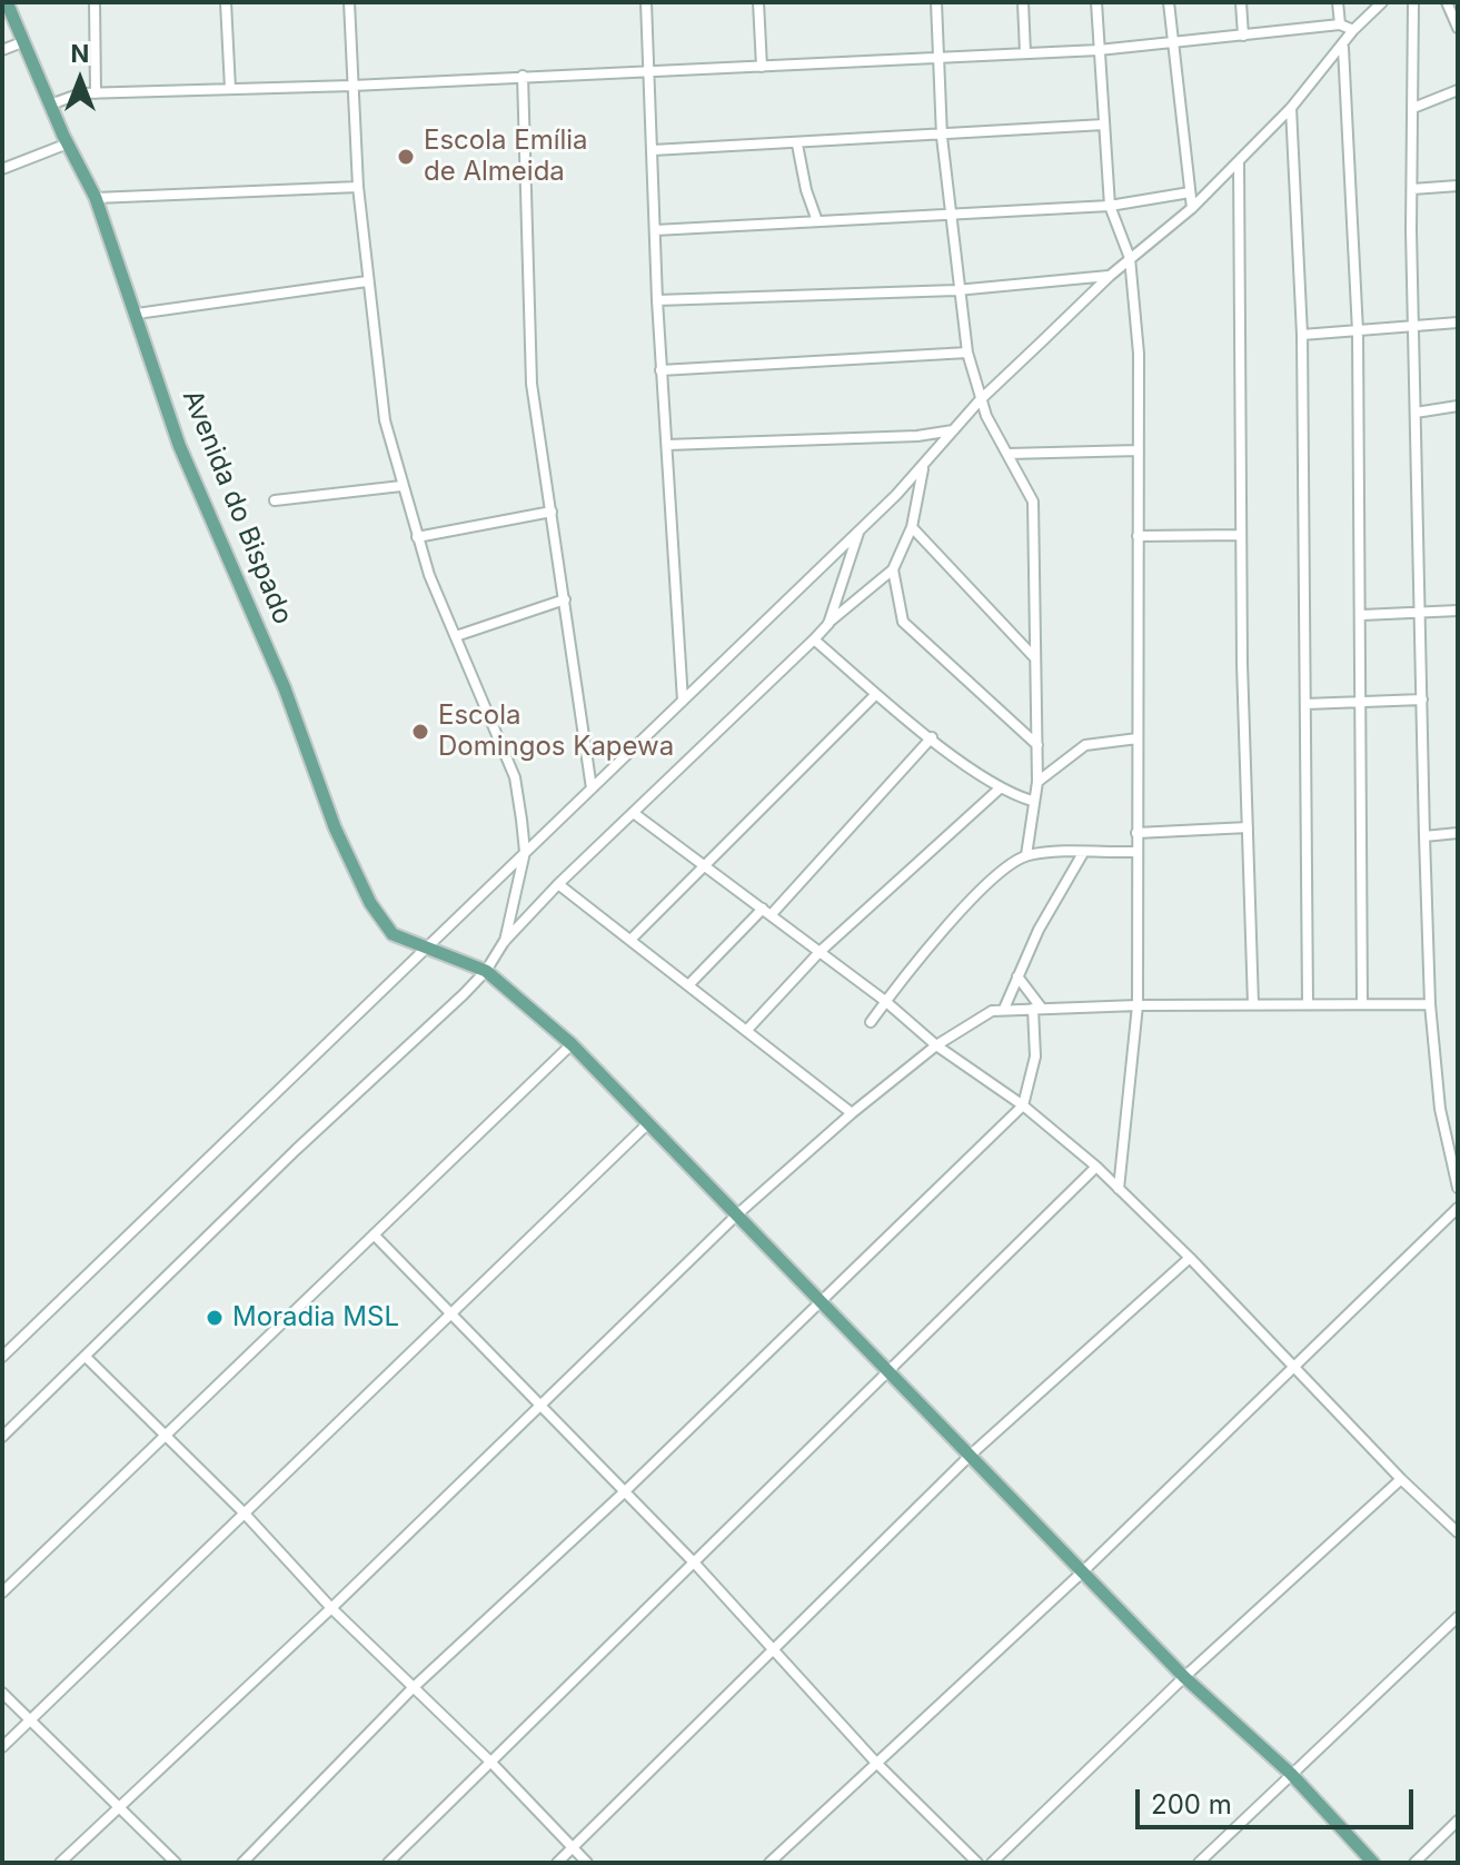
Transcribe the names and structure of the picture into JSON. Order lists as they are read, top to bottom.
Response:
{
  "streets": {
    "main road": ["Avenida do Bispado"]
  },
  "places": ["Escola Emília de Almeida", "Escola Domingos Kapewa", "Moradia MSL"],
  "scale_bar": "200 m",
  "north": "top"
}
